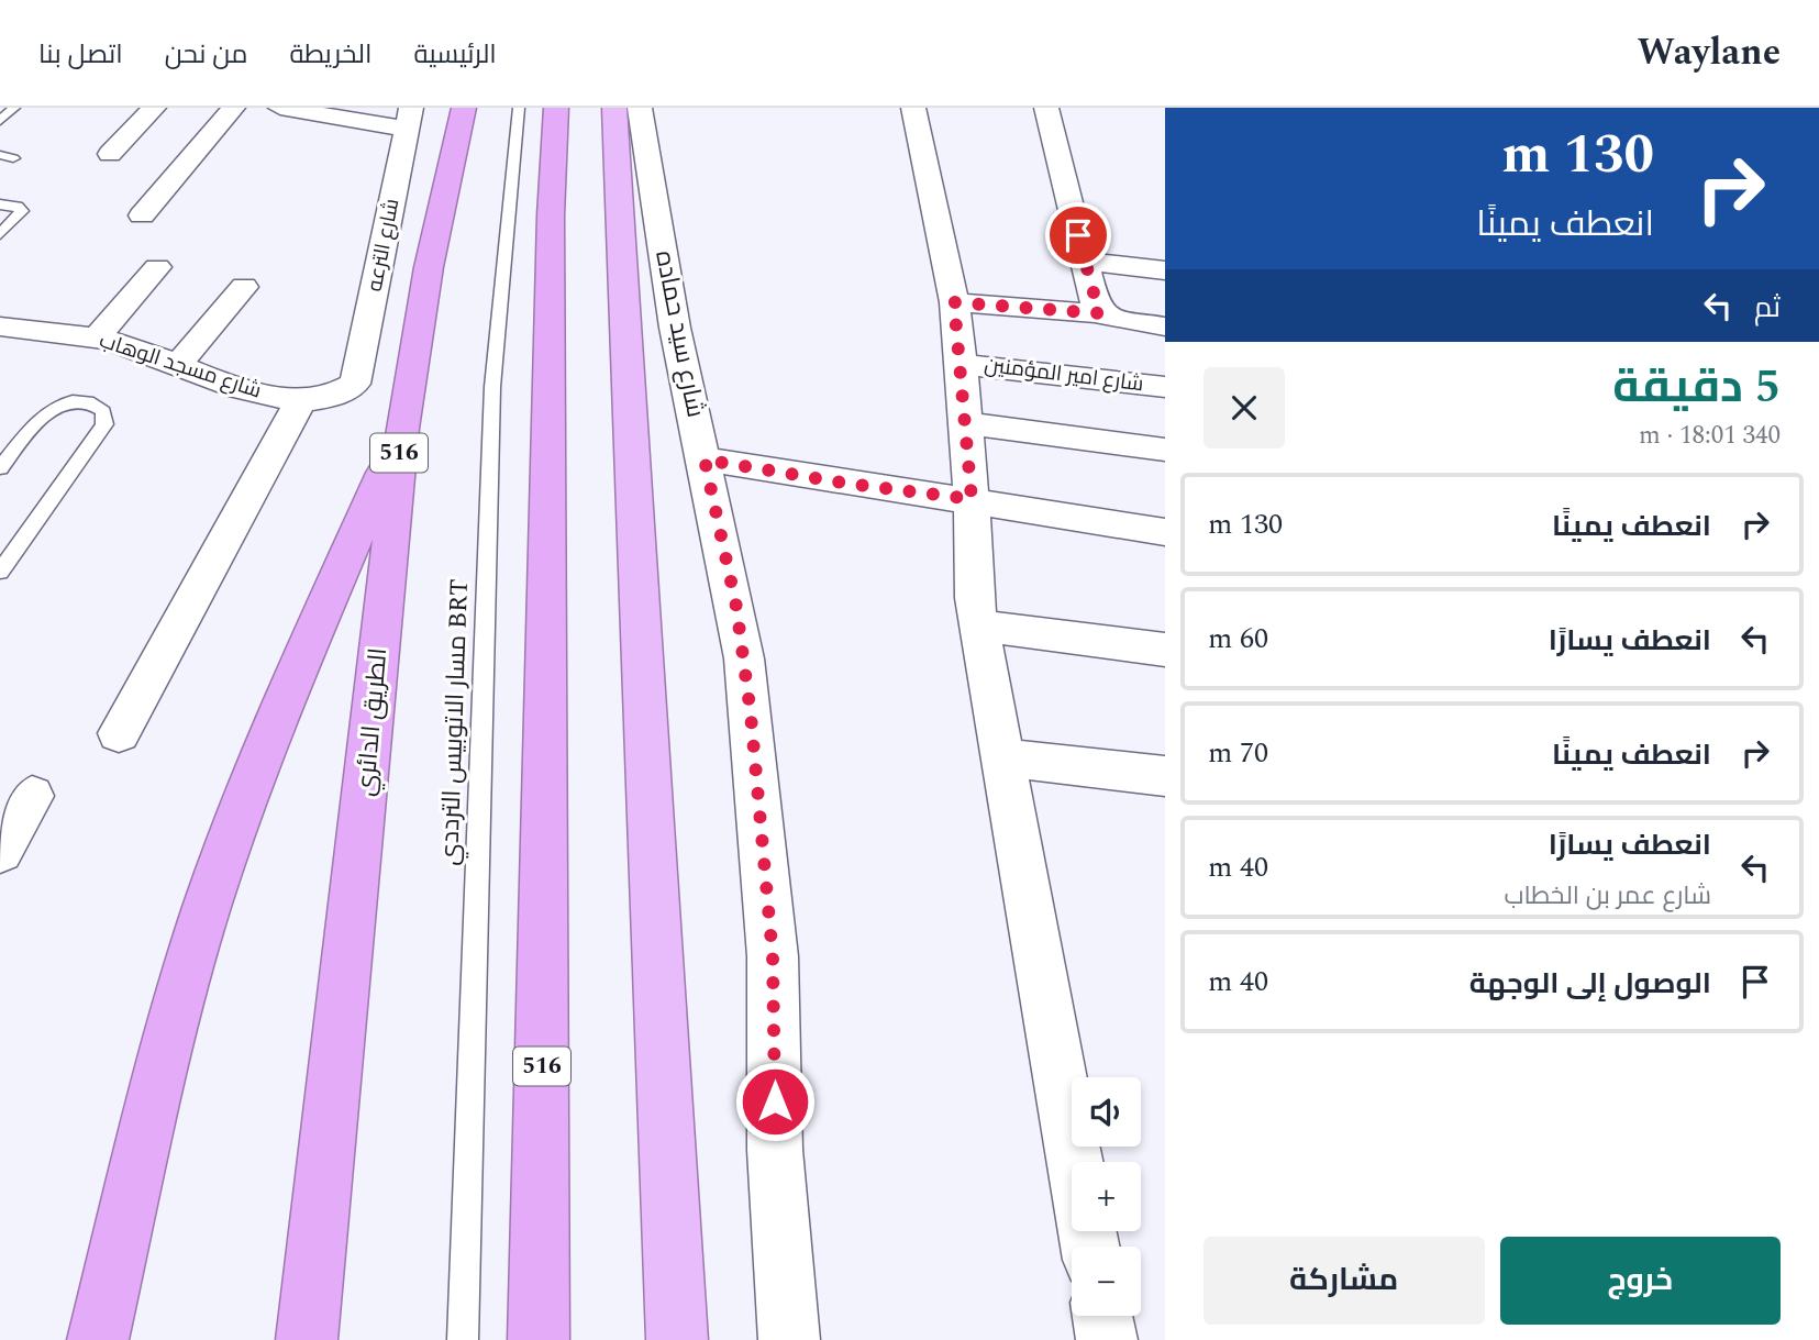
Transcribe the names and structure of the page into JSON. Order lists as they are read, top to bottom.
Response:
{
  "streets": {
    "highway": ["516", "الطريق الدائري"],
    "street": [
      "شارع الترعه",
      "شارع سيد حماده",
      "شارع مسجد الوهاب",
      "شارع امير المؤمنين"
    ],
    "lane": ["مسار الاتوبيس الترددي BRT"]
  },
  "crossings": [
    ["شارع الترعه", "شارع مسجد الوهاب"]
  ],
  "page": {
    "header": "Waylane",
    "nav": [
      "الرئيسية",
      "الخريطة",
      "من نحن",
      "اتصل بنا"
    ],
    "turn": ["130 m", "انعطف يمينًا"],
    "then": "ثم",
    "heading": ["5 دقيقة", "340 m · 18:01"],
    "list": [
      {
        "name": "انعطف يمينًا",
        "value": "130 m"
      },
      {
        "name": "انعطف يسارًا",
        "value": "60 m"
      },
      {
        "name": "انعطف يمينًا",
        "value": "70 m"
      },
      {
        "name": "انعطف يسارًا",
        "note": "شارع عمر بن الخطاب",
        "value": "40 m"
      },
      {
        "name": "الوصول إلى الوجهة",
        "value": "40 m"
      }
    ],
    "map_buttons": ["+", "−"],
    "buttons": ["خروج", "مشاركة"]
  }
}
